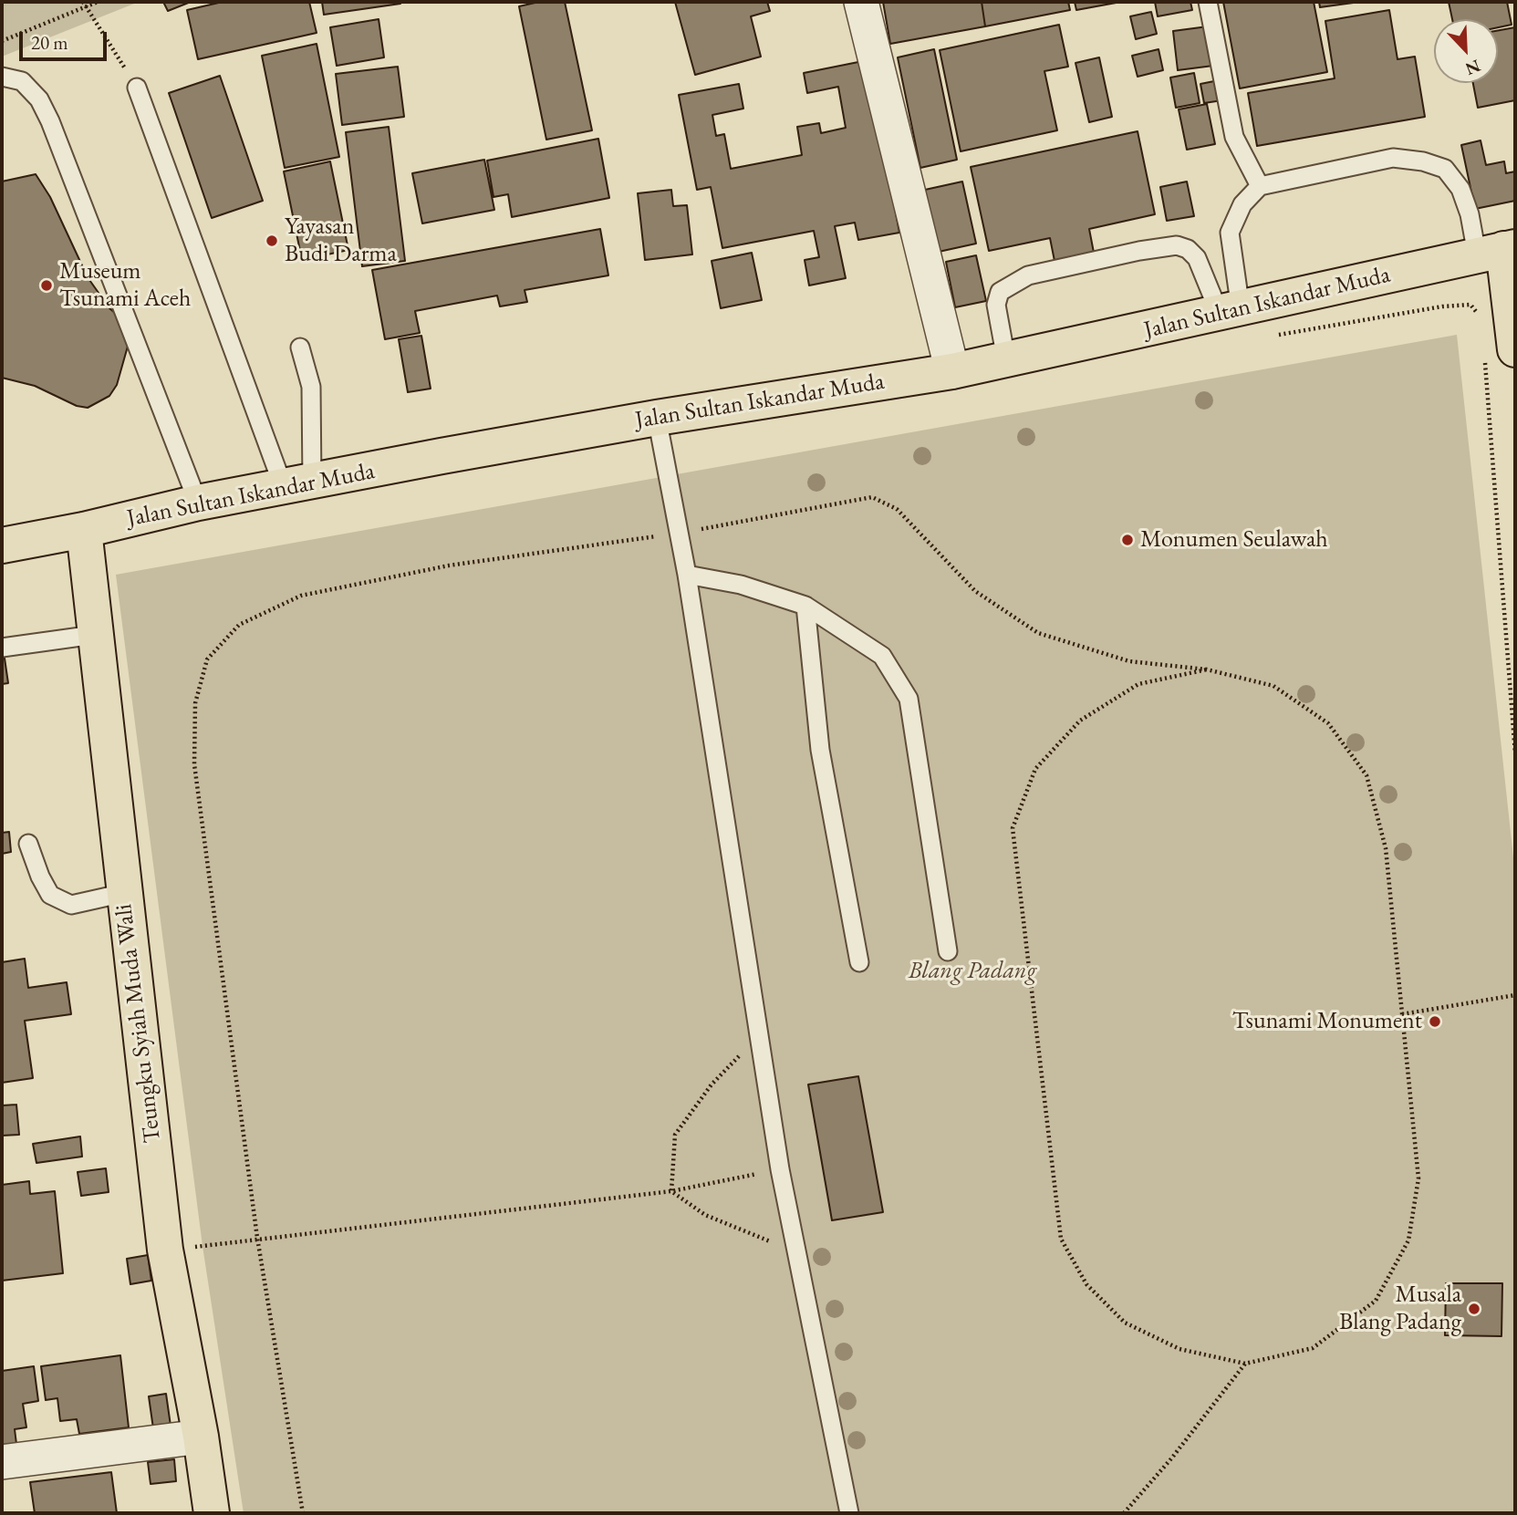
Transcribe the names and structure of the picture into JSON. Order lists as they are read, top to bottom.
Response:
{
  "streets": {
    "highway": ["Jalan Sultan Iskandar Muda", "Teungku Syiah Muda Wali"]
  },
  "crossings": [
    ["Jalan Sultan Iskandar Muda", "Teungku Syiah Muda Wali"]
  ],
  "parks": ["Blang Padang"],
  "places": [
    "Yayasan Budi Darma",
    "Museum Tsunami Aceh",
    "Monumen Seulawah",
    "Tsunami Monument",
    "Musala Blang Padang"
  ],
  "scale_bar": "20 m",
  "north": "bottom right"
}
